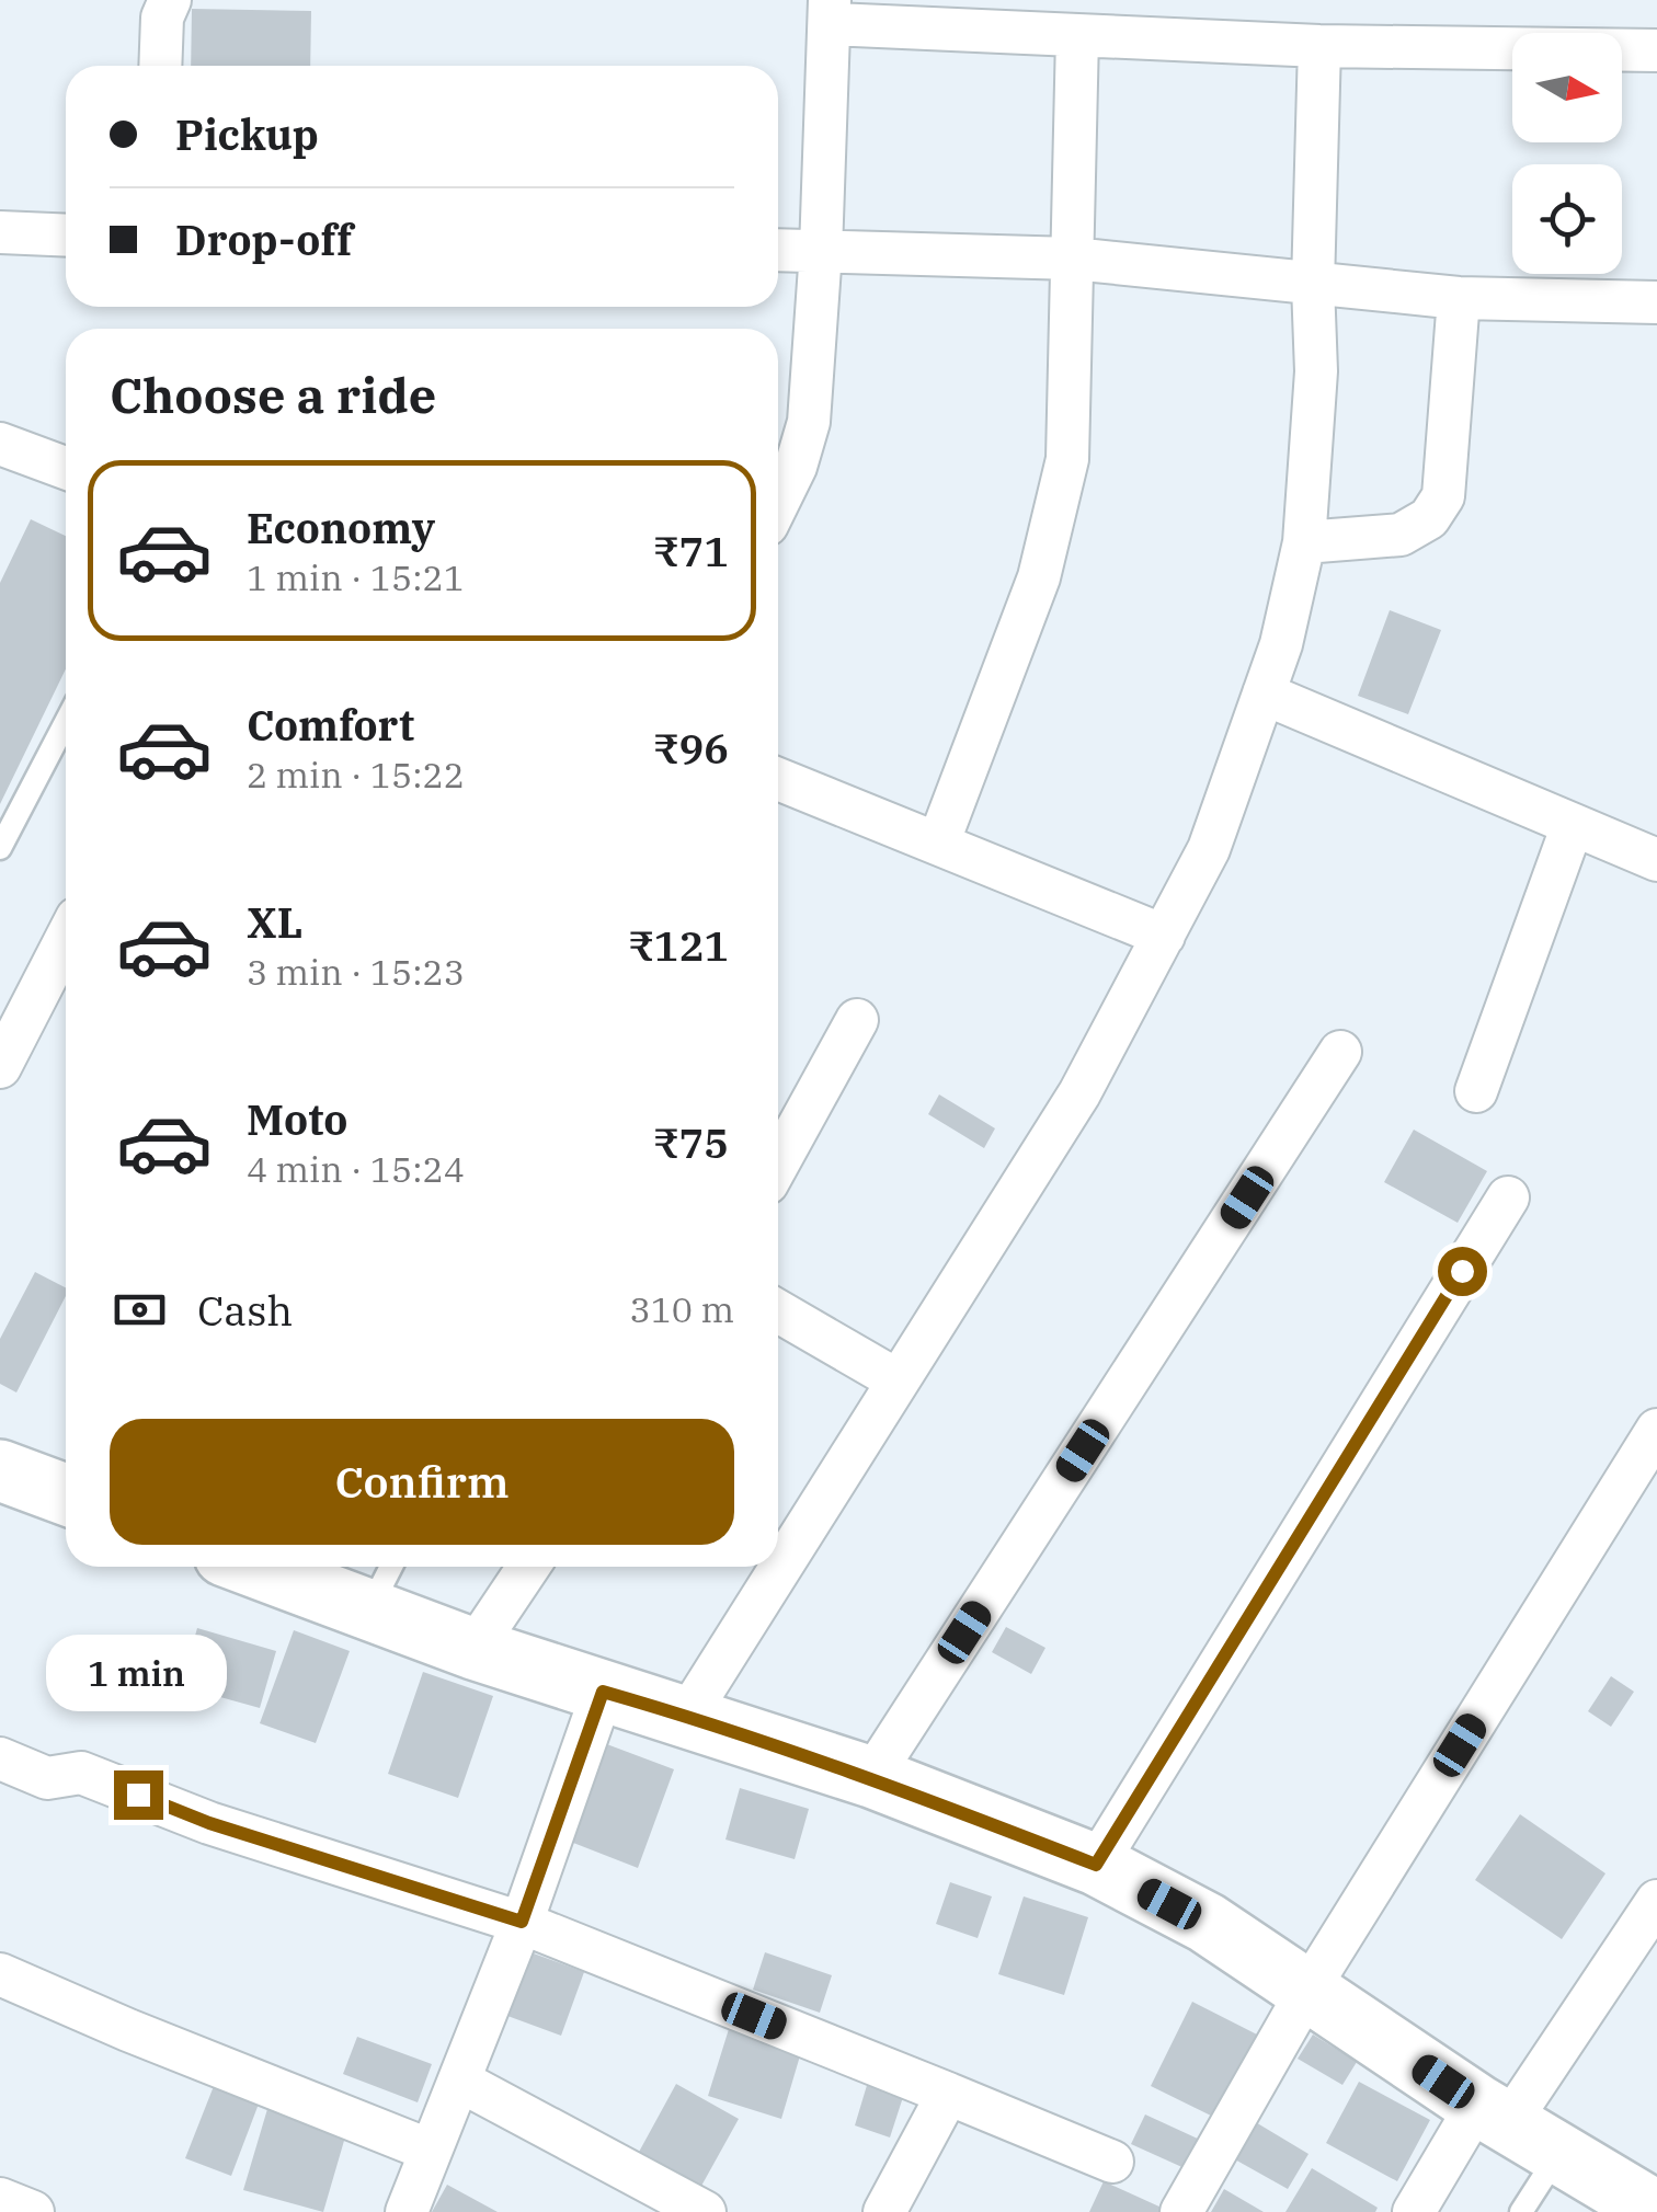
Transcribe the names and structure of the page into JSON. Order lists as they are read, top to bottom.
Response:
{
  "north": "right",
  "page": {
    "banner": ["Pickup", "Drop-off"],
    "heading": "Choose a ride",
    "list": [
      {
        "name": "Economy",
        "note": "1 min · 15:21",
        "value": "₹71"
      },
      {
        "name": "Comfort",
        "note": "2 min · 15:22",
        "value": "₹96"
      },
      {
        "name": "XL",
        "note": "3 min · 15:23",
        "value": "₹121"
      },
      {
        "name": "Moto",
        "note": "4 min · 15:24",
        "value": "₹75"
      }
    ],
    "pay": ["Cash", "310 m"],
    "buttons": "Confirm",
    "bubble": "1 min"
  }
}
